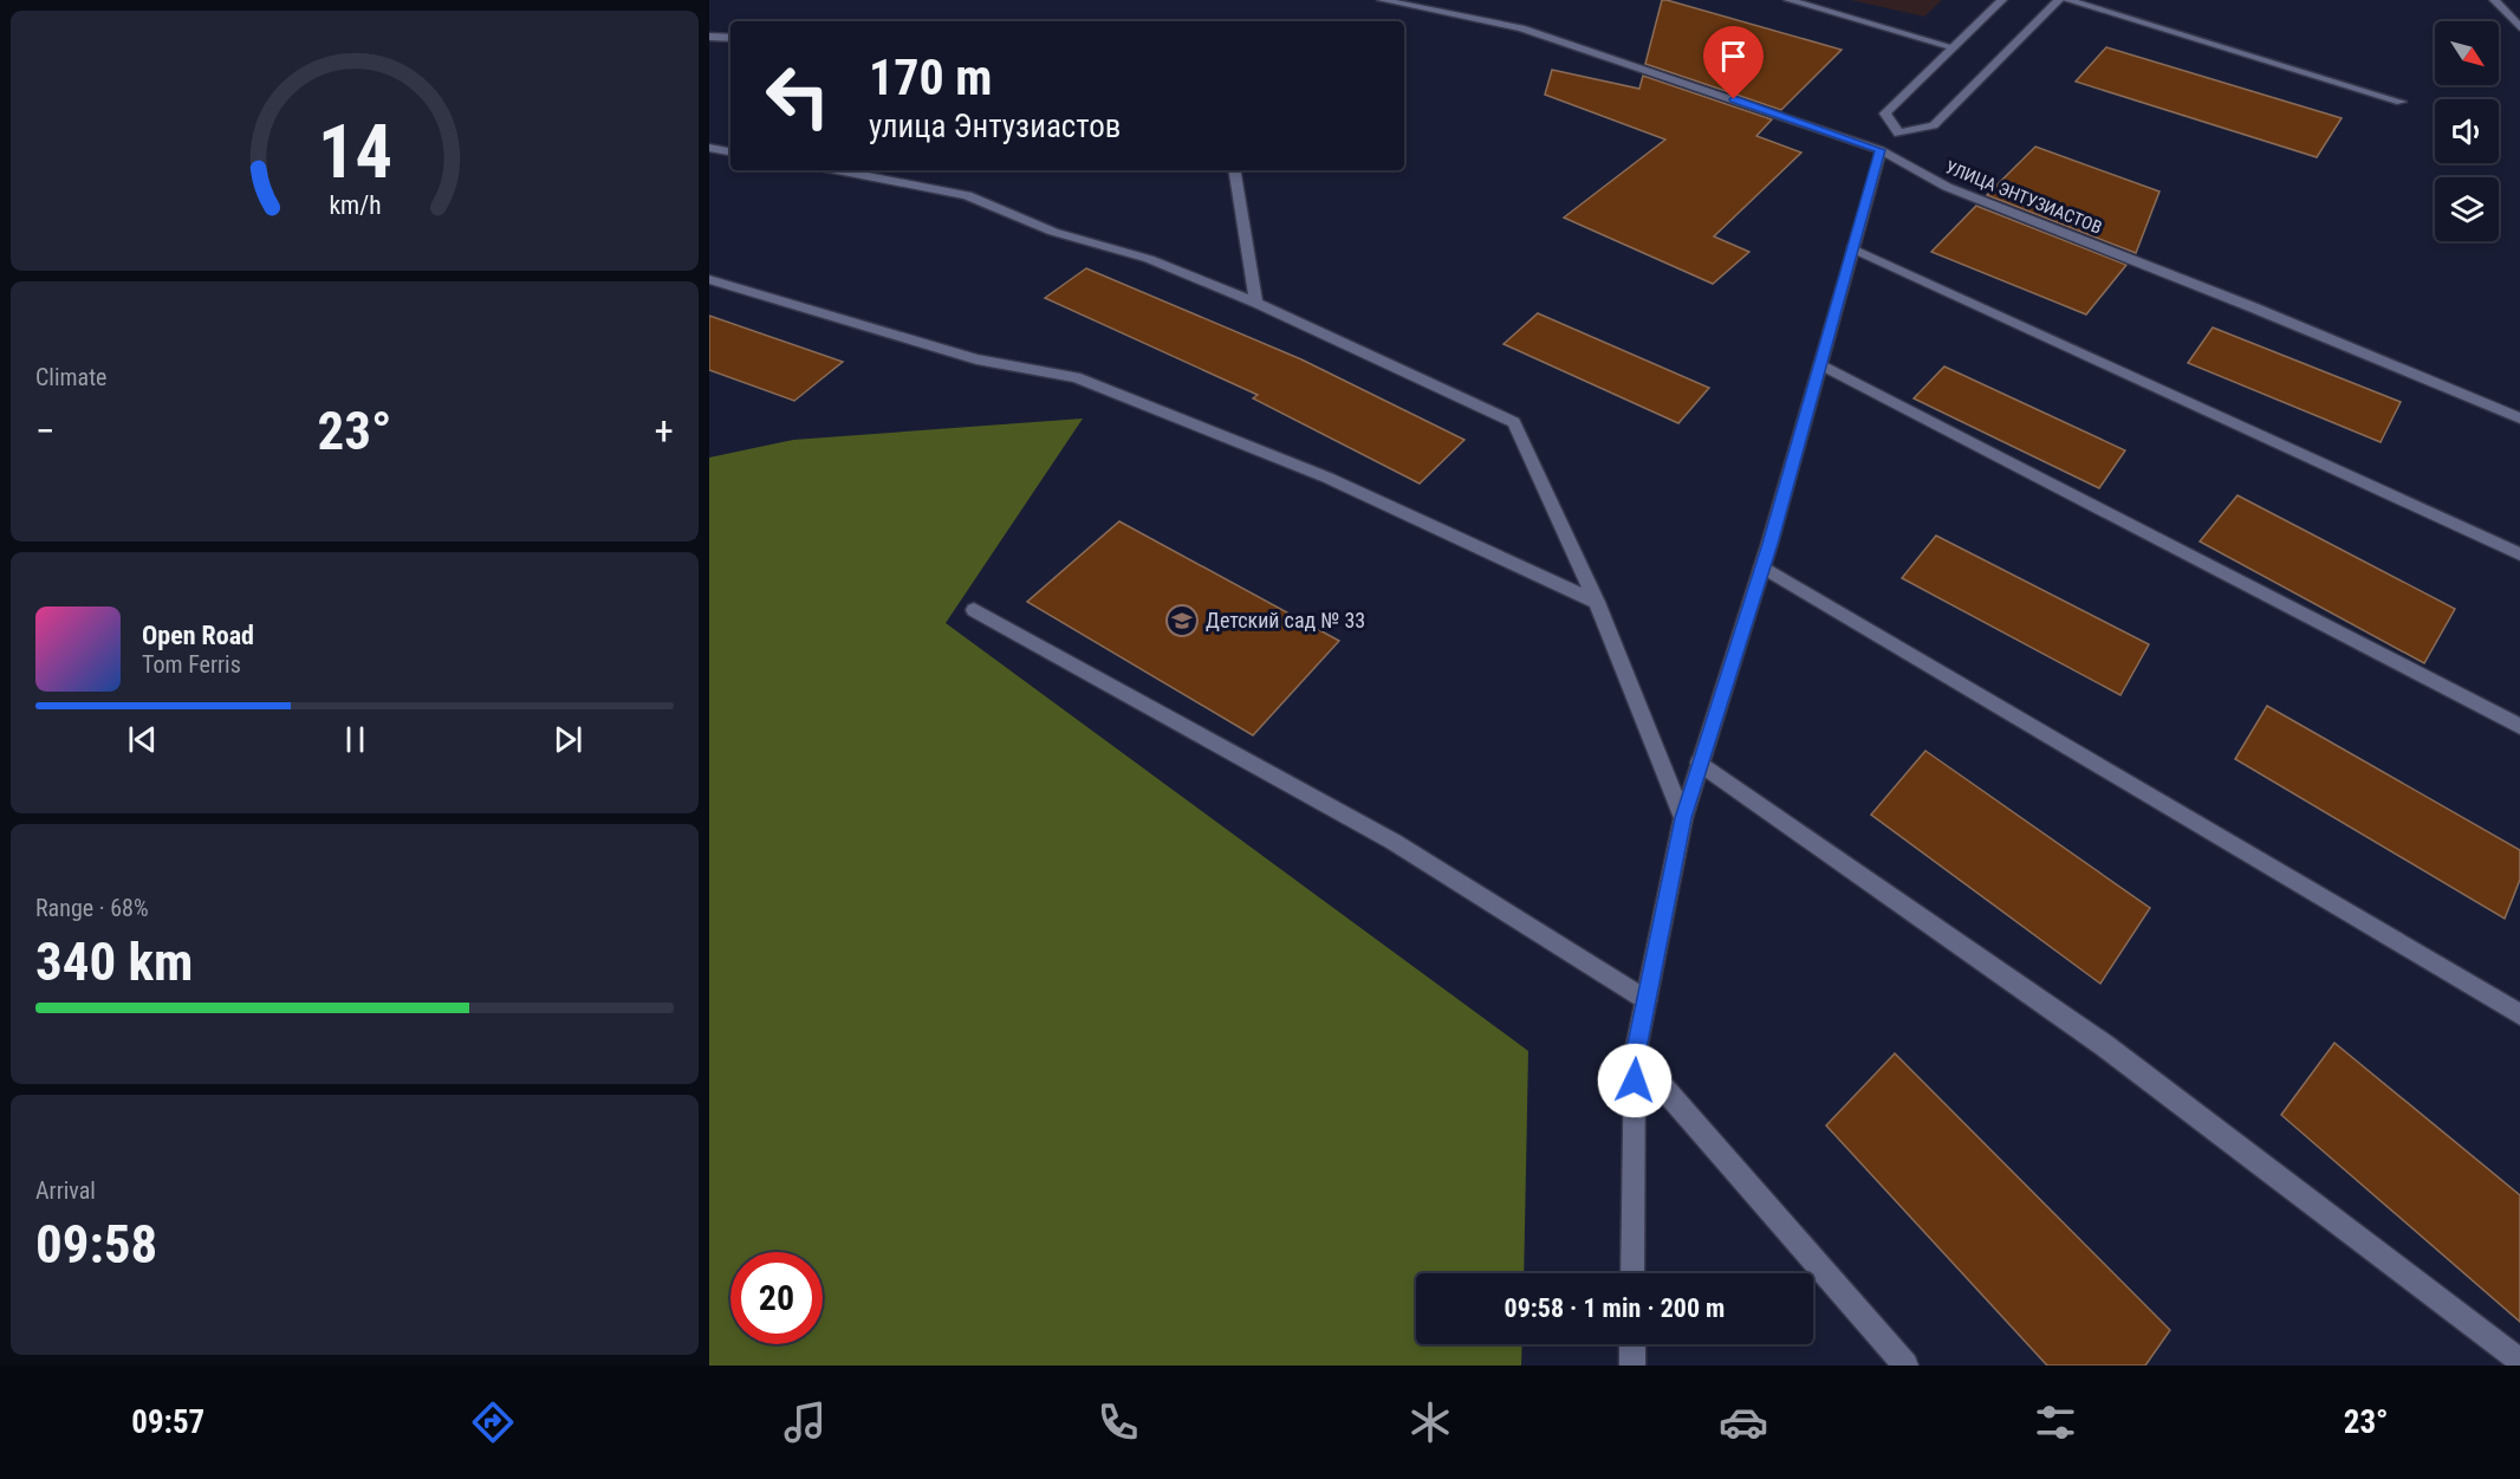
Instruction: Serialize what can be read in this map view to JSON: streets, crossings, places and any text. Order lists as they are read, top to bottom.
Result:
{
  "streets": {
    "street": ["УЛИЦА ЭНТУЗИАСТОВ"]
  },
  "places": {
    "school or university": ["Детский сад № 33"]
  },
  "north": "bottom right",
  "page": {
    "turn": ["170 m", "улица Энтузиастов"],
    "tile": [
      "Climate",
      ["Range · 68%", "340 km"],
      ["Arrival", "09:58"]
    ],
    "heat": ["−", "23°", "+"],
    "song": ["Open Road", "Tom Ferris"],
    "limit": "20",
    "trip": "09:58 · 1 min · 200 m",
    "tabs": ["09:57", "23°"],
    "gauge": ["14", "km/h"]
  }
}
